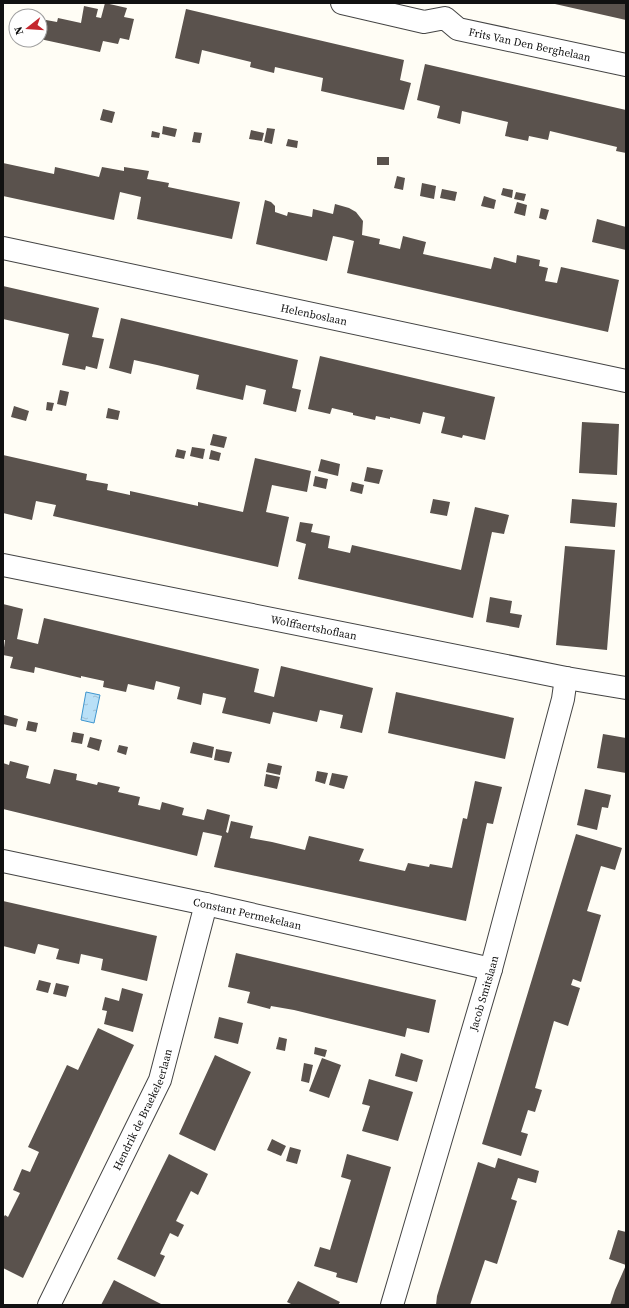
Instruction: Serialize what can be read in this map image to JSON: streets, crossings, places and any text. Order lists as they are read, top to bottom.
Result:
{
  "streets": {
    "street": [
      "Frits Van Den Berghelaan",
      "Helenboslaan",
      "Wolffaertshoflaan",
      "Constant Permekelaan",
      "Jacob Smitslaan",
      "Hendrik de Braekeleerlaan"
    ]
  },
  "crossings": [
    ["Wolffaertshoflaan", "Jacob Smitslaan"],
    ["Constant Permekelaan", "Jacob Smitslaan"],
    ["Constant Permekelaan", "Hendrik de Braekeleerlaan"]
  ],
  "north": "left"
}
